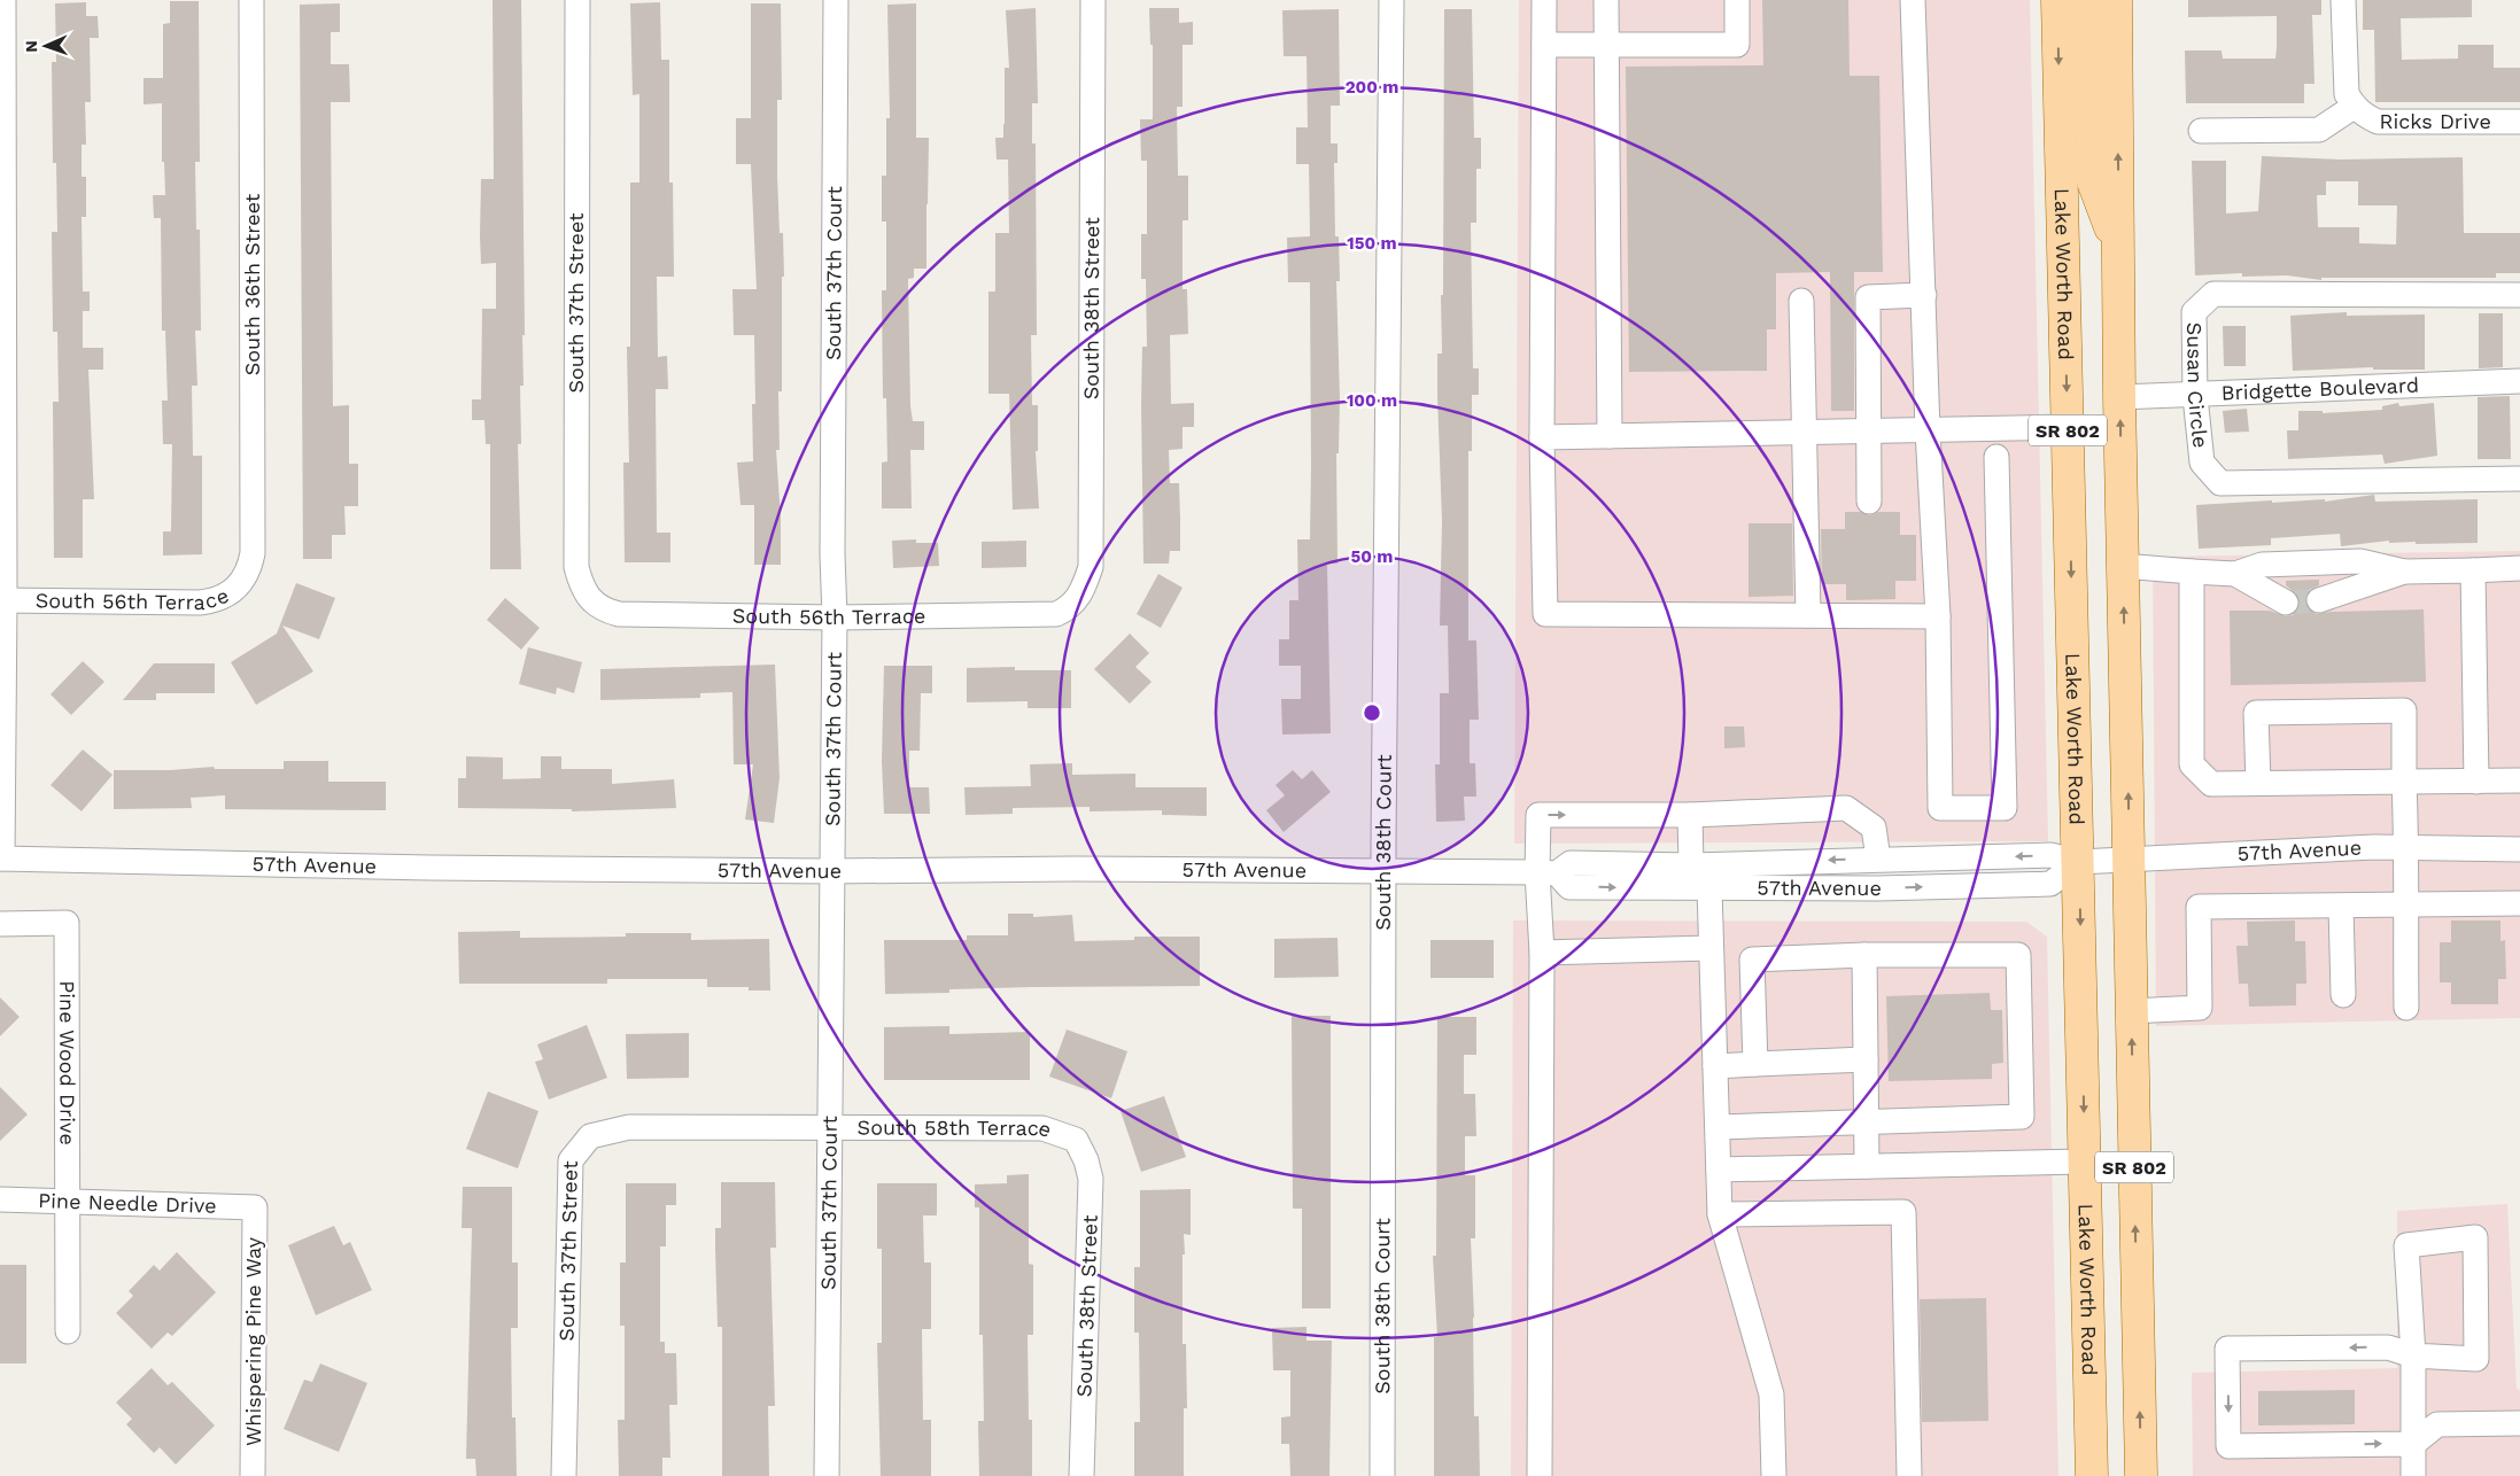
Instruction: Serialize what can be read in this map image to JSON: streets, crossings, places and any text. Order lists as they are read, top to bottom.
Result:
{
  "streets": {
    "main road": ["Lake Worth Road", "SR 802"],
    "street": [
      "Ricks Drive",
      "South 37th Court",
      "South 36th Street",
      "South 37th Street",
      "South 38th Street",
      "Susan Circle",
      "Bridgette Boulevard",
      "South 56th Terrace",
      "South 38th Court",
      "57th Avenue",
      "Pine Wood Drive",
      "South 58th Terrace",
      "Pine Needle Drive",
      "Whispering Pine Way"
    ]
  },
  "crossings": [
    ["South 37th Court", "South 37th Street"],
    ["South 37th Court", "South 56th Terrace"],
    ["South 37th Court", "57th Avenue"],
    ["South 37th Court", "South 58th Terrace"],
    ["Lake Worth Road", "57th Avenue"],
    ["South 36th Street", "South 56th Terrace"],
    ["South 37th Street", "South 56th Terrace"],
    ["South 37th Street", "South 58th Terrace"],
    ["South 38th Street", "South 56th Terrace"],
    ["South 38th Street", "South 58th Terrace"],
    ["Susan Circle", "Bridgette Boulevard"],
    ["Bridgette Boulevard", "SR 802"],
    ["SR 802", "57th Avenue"],
    ["South 38th Court", "57th Avenue"],
    ["Pine Wood Drive", "Pine Needle Drive"],
    ["Pine Needle Drive", "Whispering Pine Way"]
  ],
  "north": "left",
  "rings": [
    "200 m",
    "150 m",
    "100 m",
    "50 m"
  ]
}
